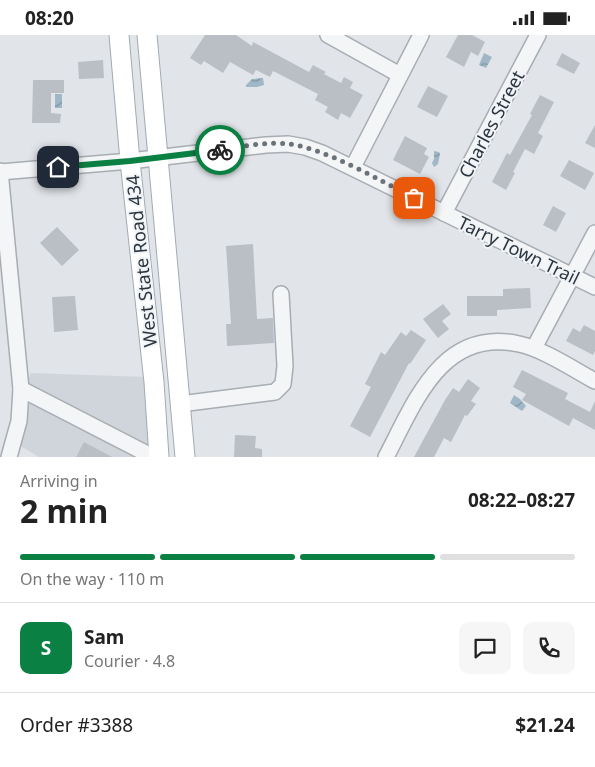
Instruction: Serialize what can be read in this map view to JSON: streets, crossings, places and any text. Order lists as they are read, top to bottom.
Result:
{
  "streets": {
    "main road": ["West State Road 434"],
    "street": ["Charles Street", "Tarry Town Trail"]
  },
  "crossings": [
    ["Charles Street", "Tarry Town Trail"],
    ["Tarry Town Trail", "West State Road 434"]
  ],
  "page": {
    "status": "08:20",
    "heading": ["2 min", "Arriving in", "08:22–08:27"],
    "panel": [
      "Sam",
      "Courier · 4.8",
      "Order #3388",
      "$21.24"
    ],
    "bar": "On the way · 110 m",
    "round": "S"
  }
}
